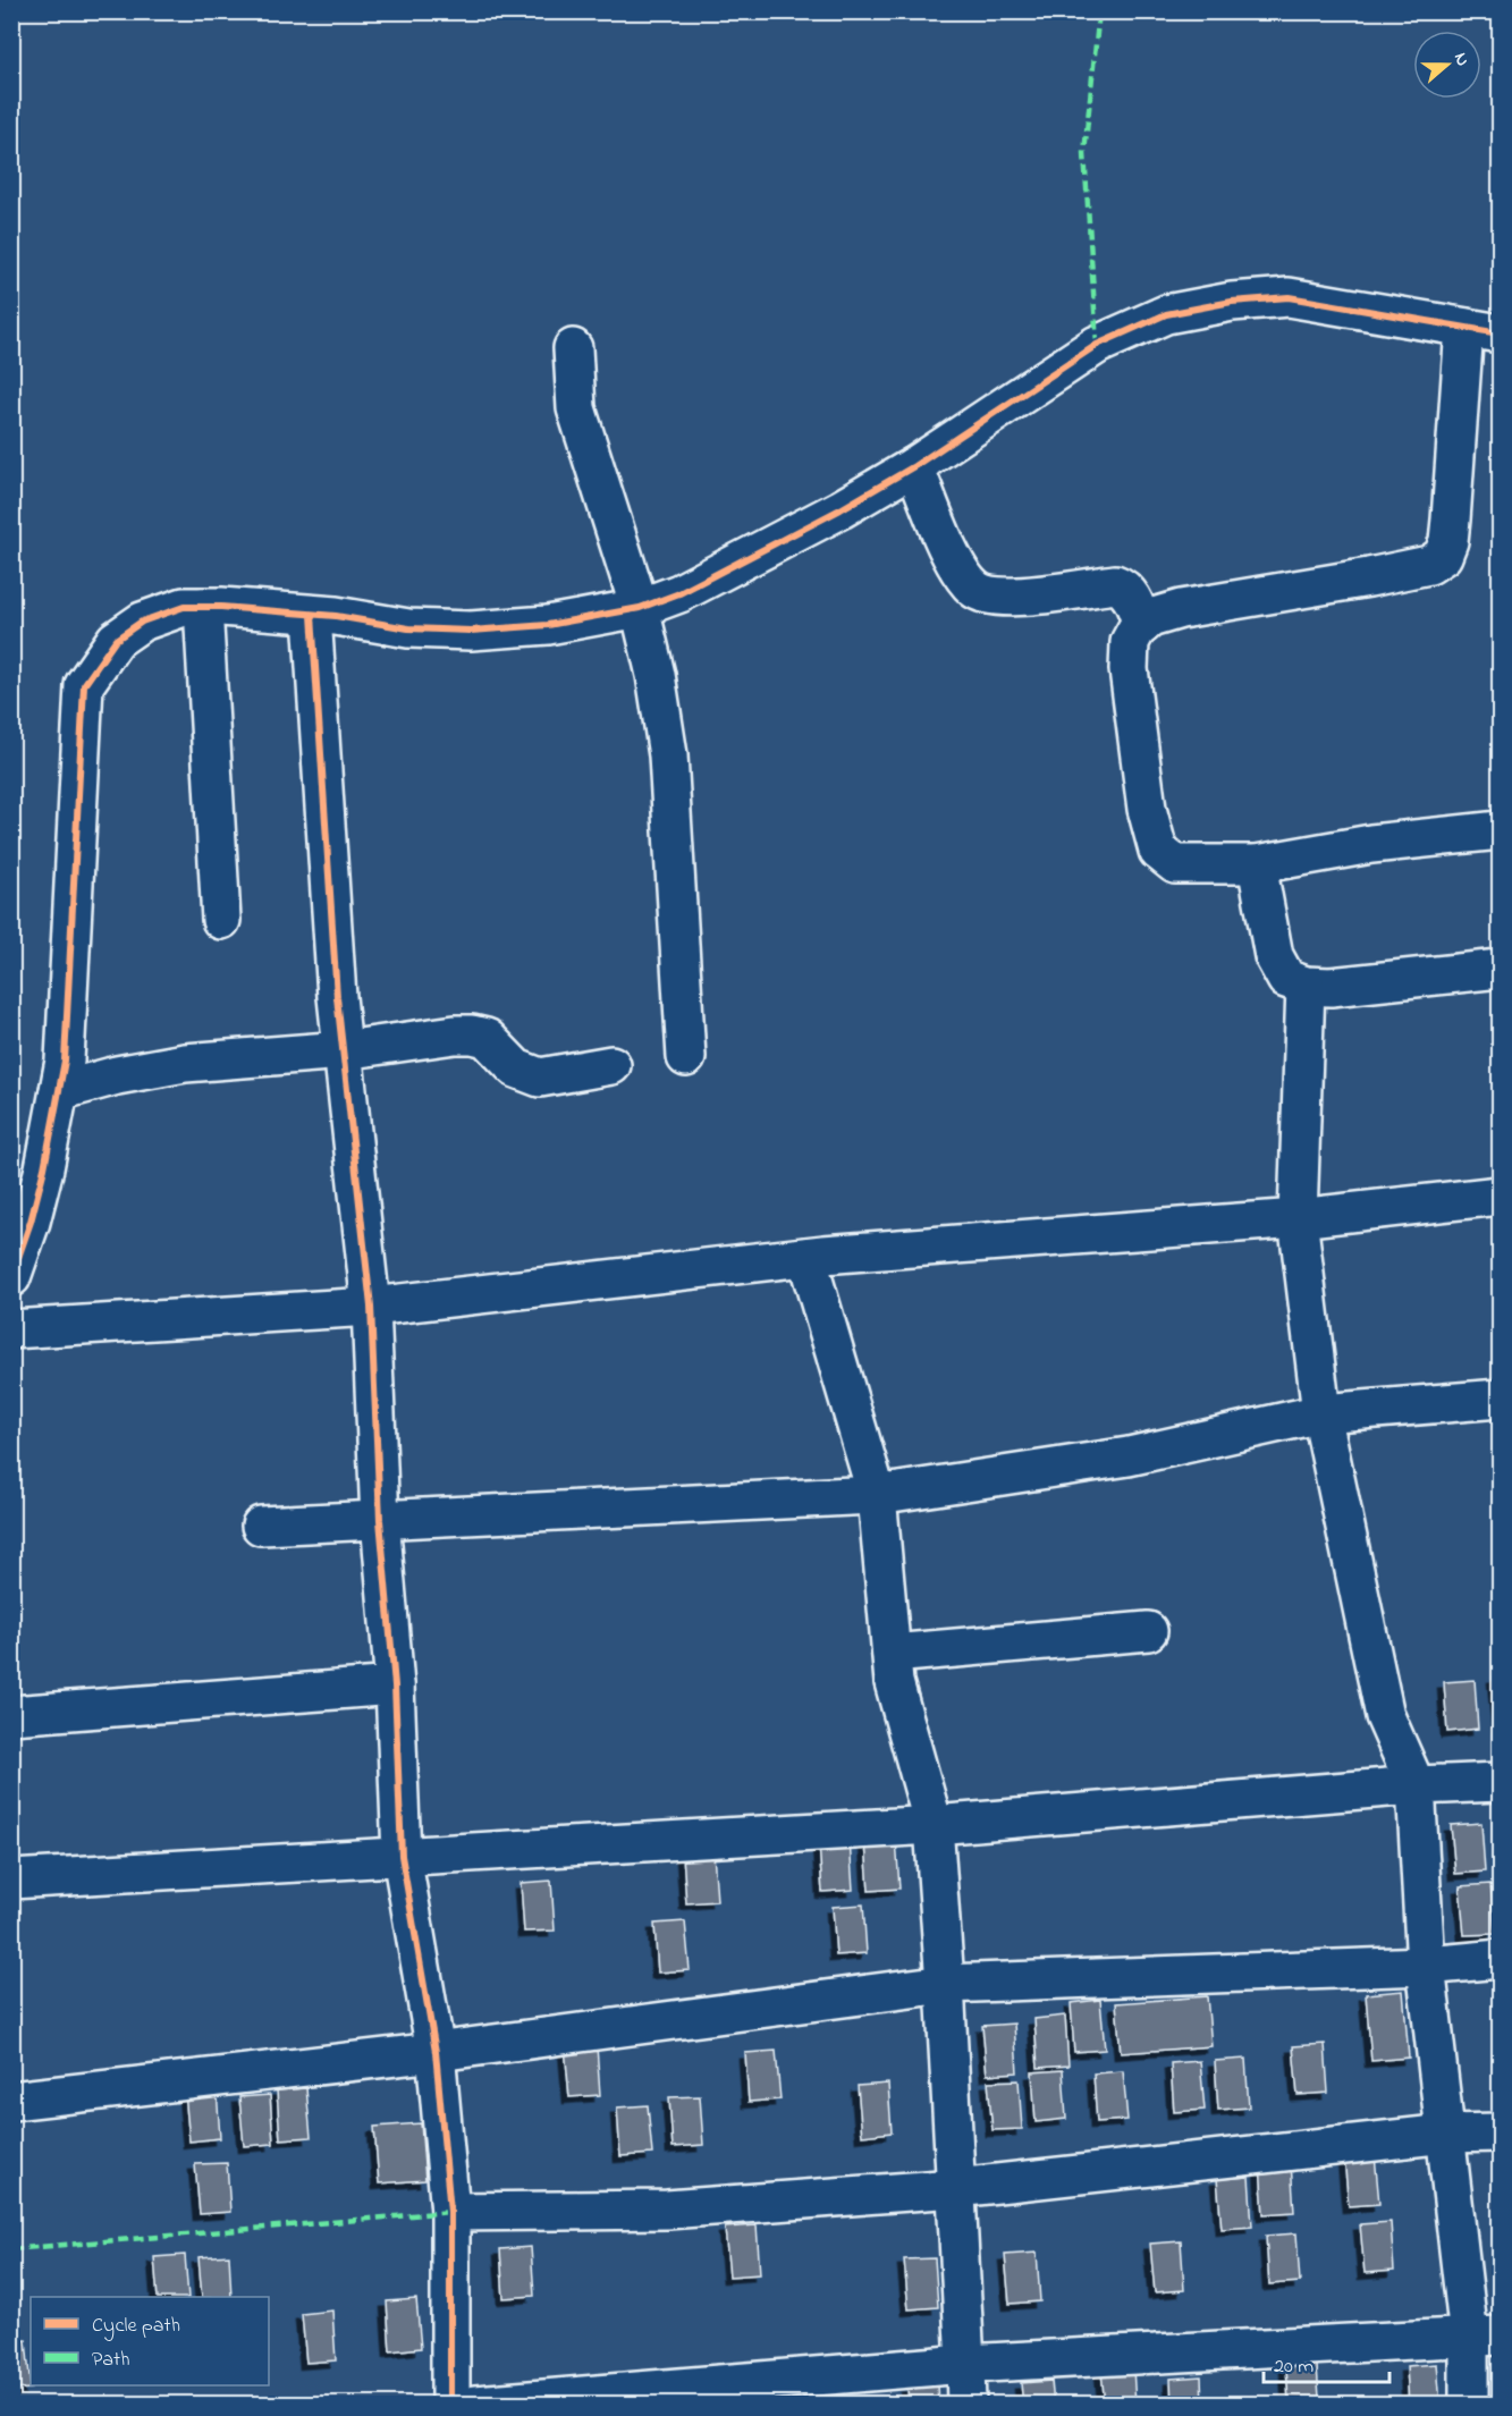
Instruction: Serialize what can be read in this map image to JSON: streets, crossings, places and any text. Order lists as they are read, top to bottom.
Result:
{
  "legend": ["Cycle path", "Path"],
  "scale_bar": "20 m",
  "north": "right"
}
